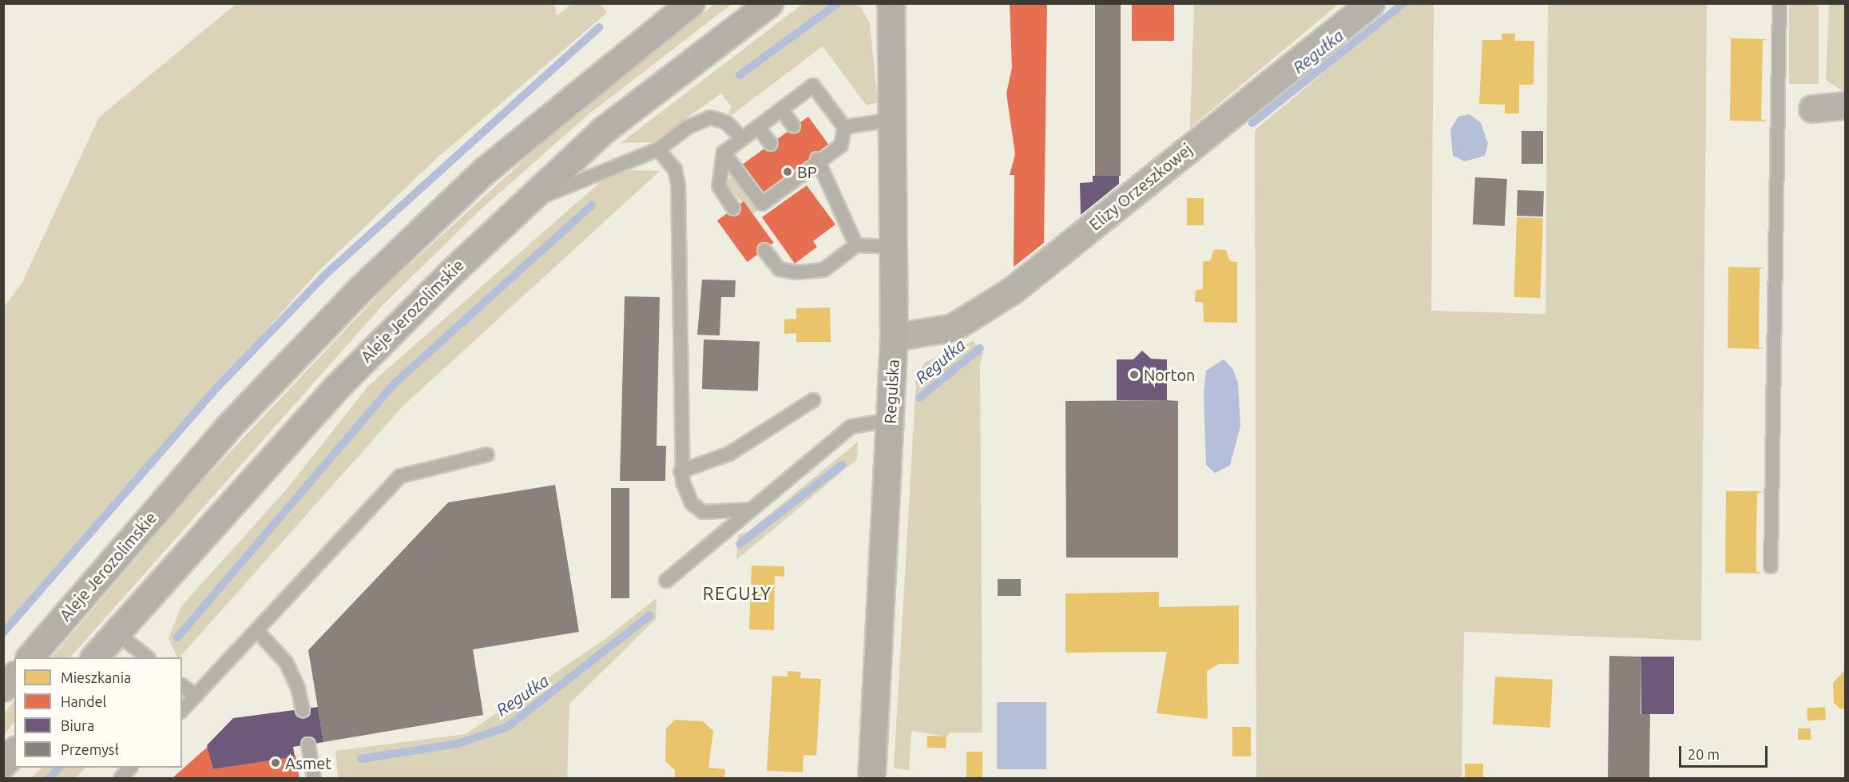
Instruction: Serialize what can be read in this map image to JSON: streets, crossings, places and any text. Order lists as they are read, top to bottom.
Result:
{
  "streets": {
    "main road": ["Aleje Jerozolimskie", "Regulska"],
    "street": ["Elizy Orzeszkowej"]
  },
  "crossings": [
    ["Elizy Orzeszkowej", "Regulska"]
  ],
  "districts": ["REGUŁY"],
  "water": ["Regułka"],
  "places": ["BP", "Norton", "Asmet"],
  "legend": [
    "Mieszkania",
    "Handel",
    "Biura",
    "Przemysł"
  ],
  "scale_bar": "20 m"
}
